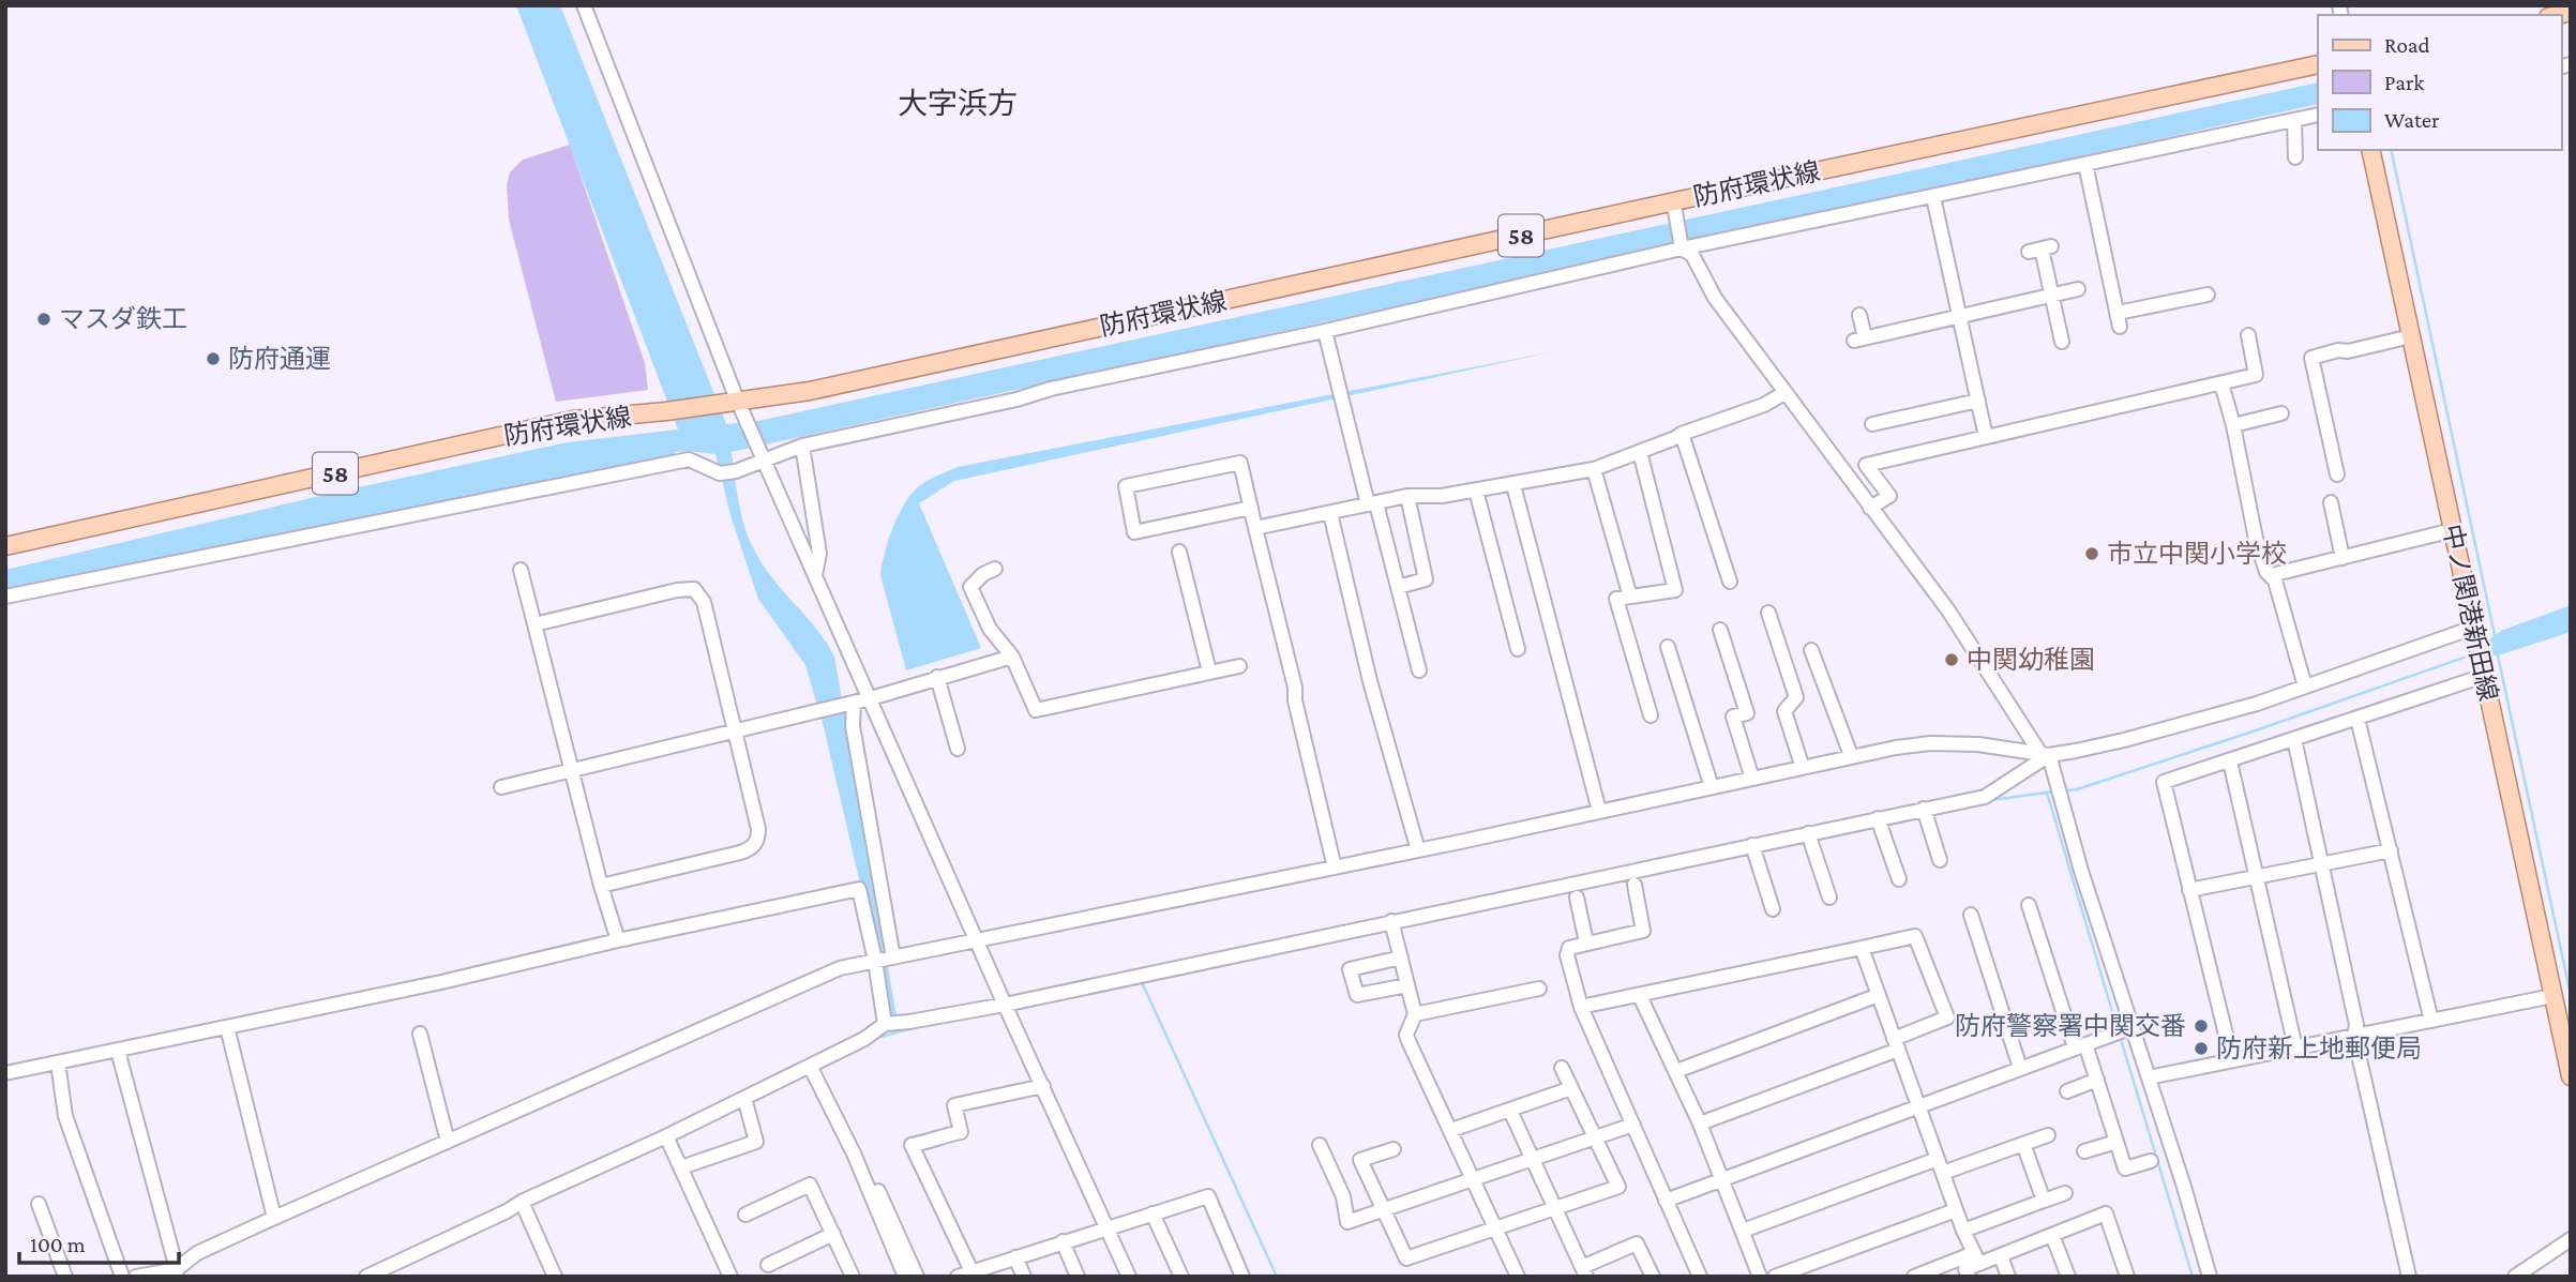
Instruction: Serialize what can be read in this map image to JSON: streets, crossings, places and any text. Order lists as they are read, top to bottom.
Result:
{
  "streets": {
    "main road": ["防府環状線", "58", "中ノ関港新田線"]
  },
  "districts": ["大字浜方"],
  "places": [
    "マスダ鉄工",
    "防府通運",
    "市立中関小学校",
    "中関幼稚園",
    "防府警察署中関交番",
    "防府新上地郵便局"
  ],
  "legend": ["Road", "Park", "Water"],
  "scale_bar": "100 m"
}
